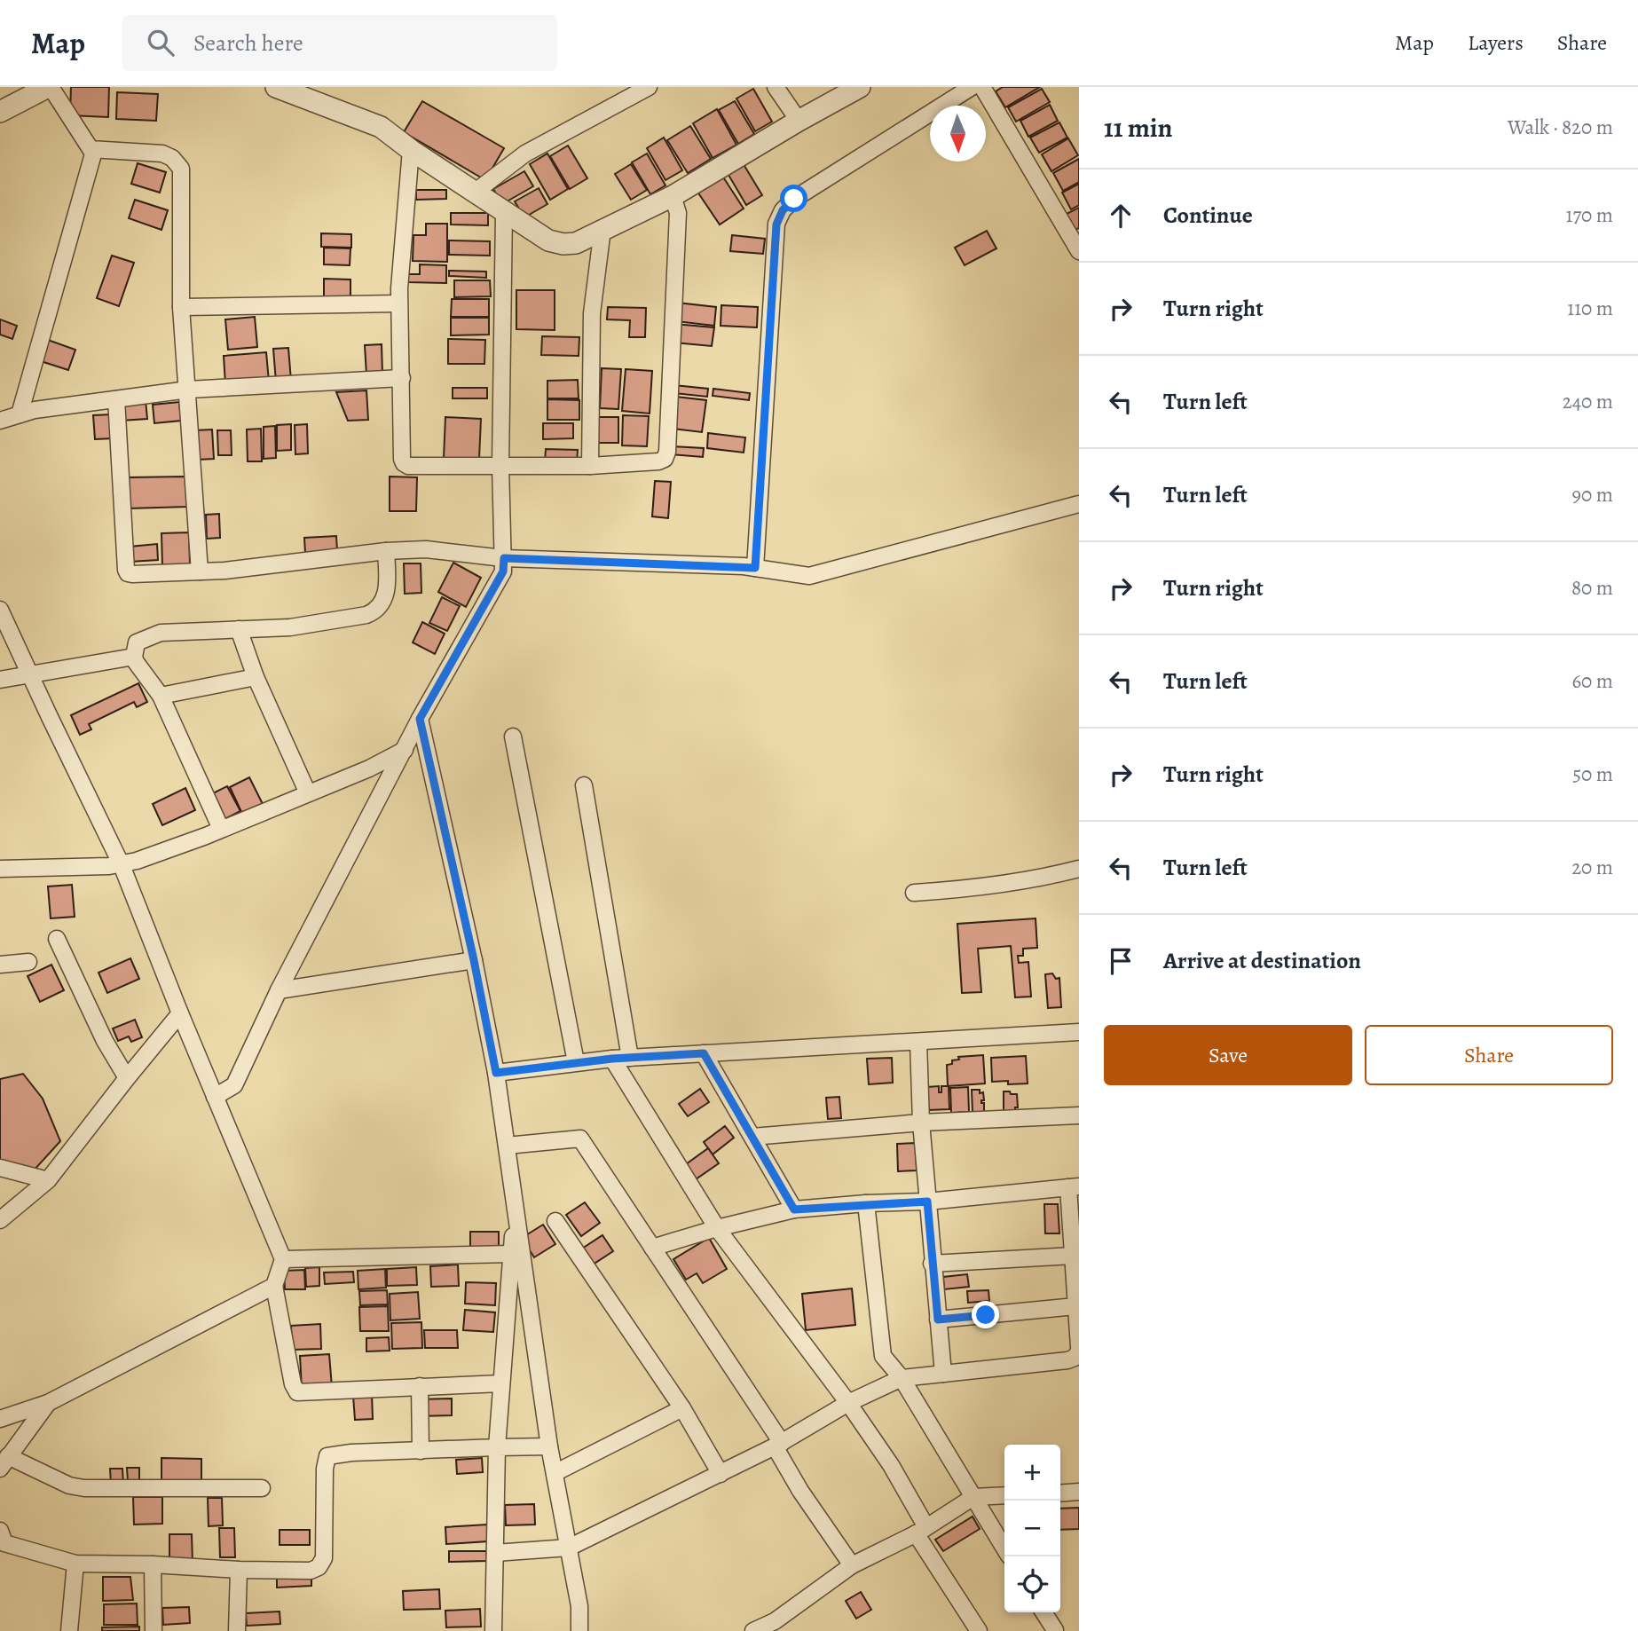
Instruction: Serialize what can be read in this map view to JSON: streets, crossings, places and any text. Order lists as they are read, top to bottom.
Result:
{
  "north": "bottom",
  "page": {
    "header": "Map",
    "search": "Search here",
    "nav": ["Map", "Layers", "Share"],
    "heading": ["11 min", "Walk · 820 m"],
    "list": [
      ["Continue", "170 m"],
      ["Turn right", "110 m"],
      ["Turn left", "240 m"],
      ["Turn left", "90 m"],
      ["Turn right", "80 m"],
      ["Turn left", "60 m"],
      ["Turn right", "50 m"],
      ["Turn left", "20 m"],
      "Arrive at destination"
    ],
    "buttons": ["Save", "Share"],
    "map_buttons": ["+", "−"]
  }
}
